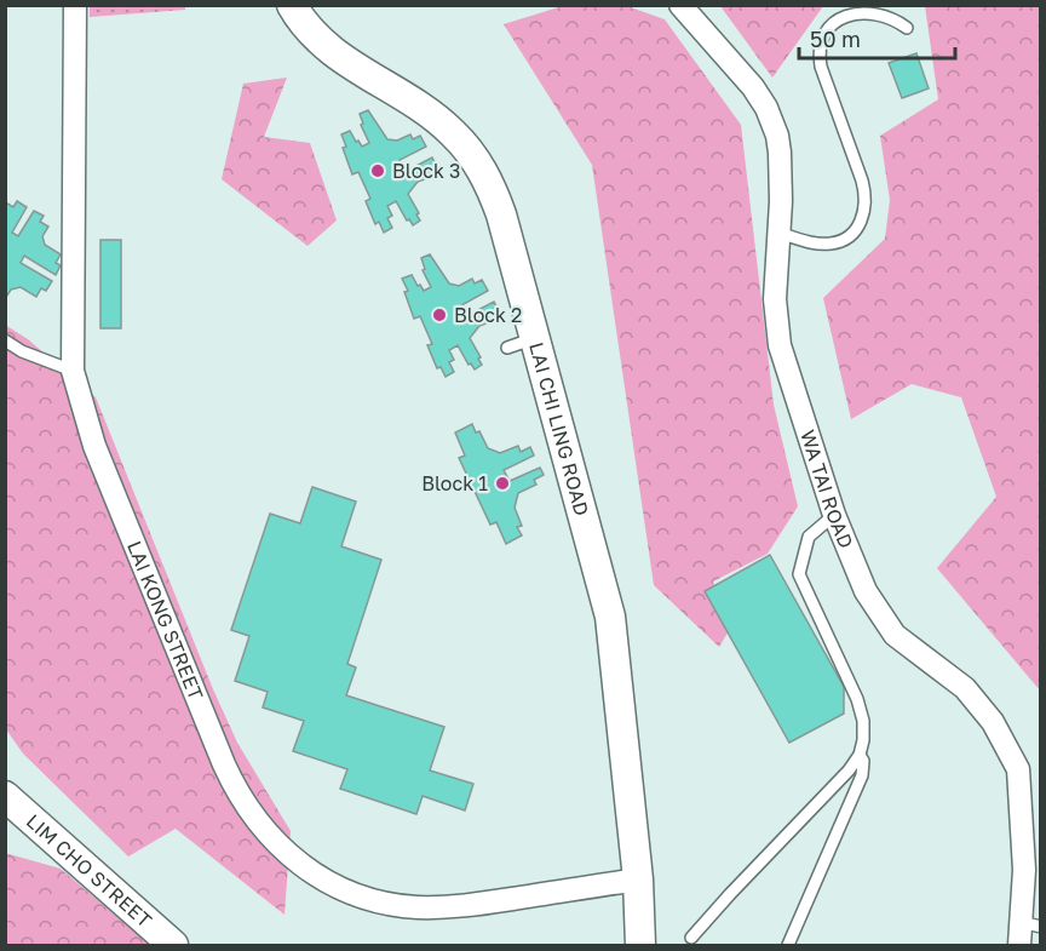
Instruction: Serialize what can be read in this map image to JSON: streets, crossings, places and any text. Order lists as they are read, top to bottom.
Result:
{
  "streets": {
    "street": [
      "LAI CHI LING ROAD",
      "WA TAI ROAD",
      "LAI KONG STREET",
      "LIM CHO STREET"
    ]
  },
  "crossings": [
    ["LAI CHI LING ROAD", "LAI KONG STREET"]
  ],
  "places": ["Block 3", "Block 2", "Block 1"],
  "scale_bar": "50 m"
}
